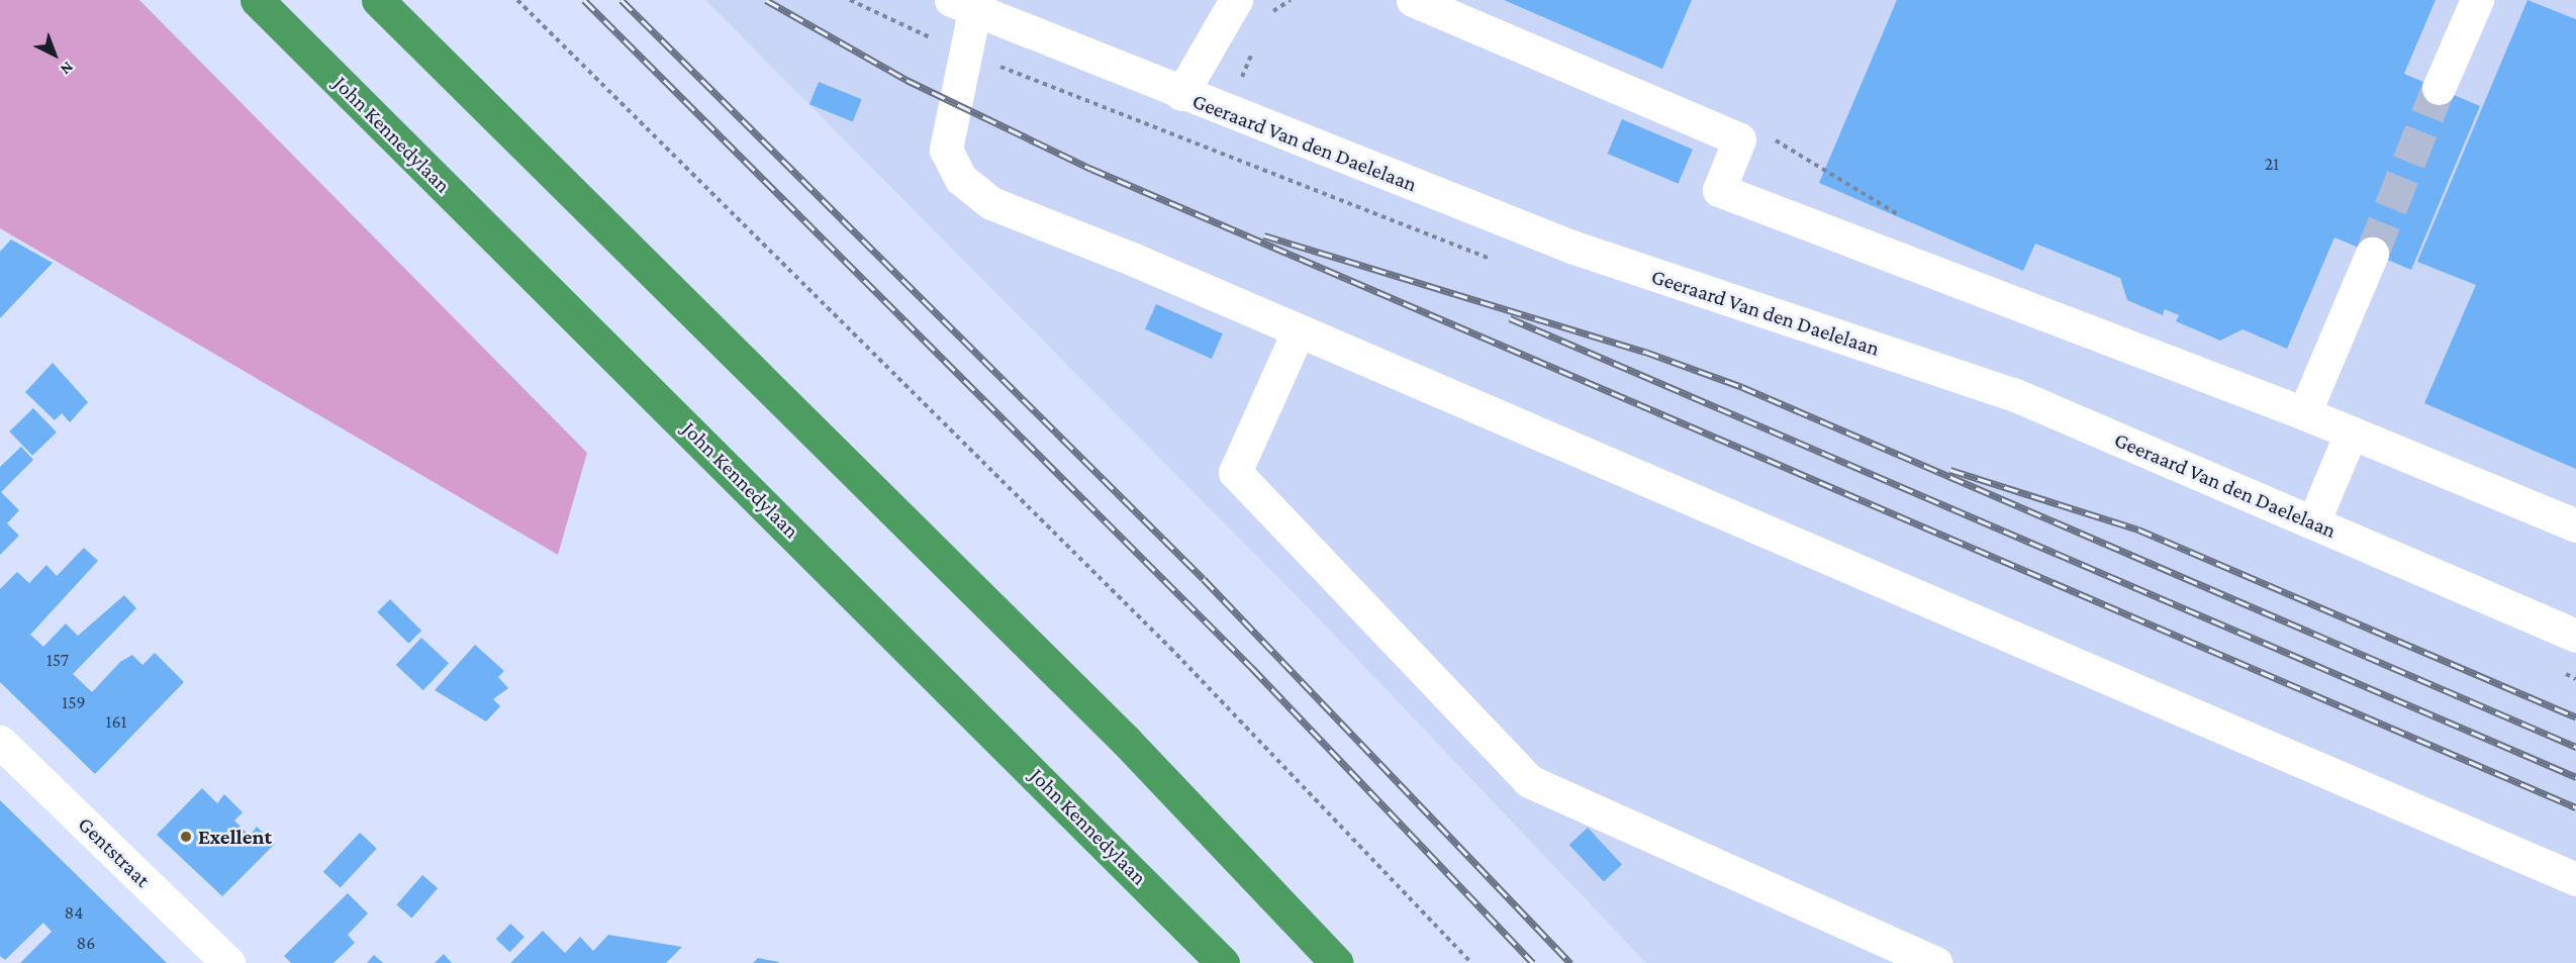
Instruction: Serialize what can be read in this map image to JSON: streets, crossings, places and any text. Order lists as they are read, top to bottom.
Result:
{
  "streets": {
    "highway": ["John Kennedylaan"],
    "street": ["Geeraard Van den Daelelaan", "Gentstraat"]
  },
  "places": ["Exellent"],
  "house_numbers": [
    "21",
    "157",
    "159",
    "161",
    "84",
    "86"
  ],
  "north": "bottom right"
}
